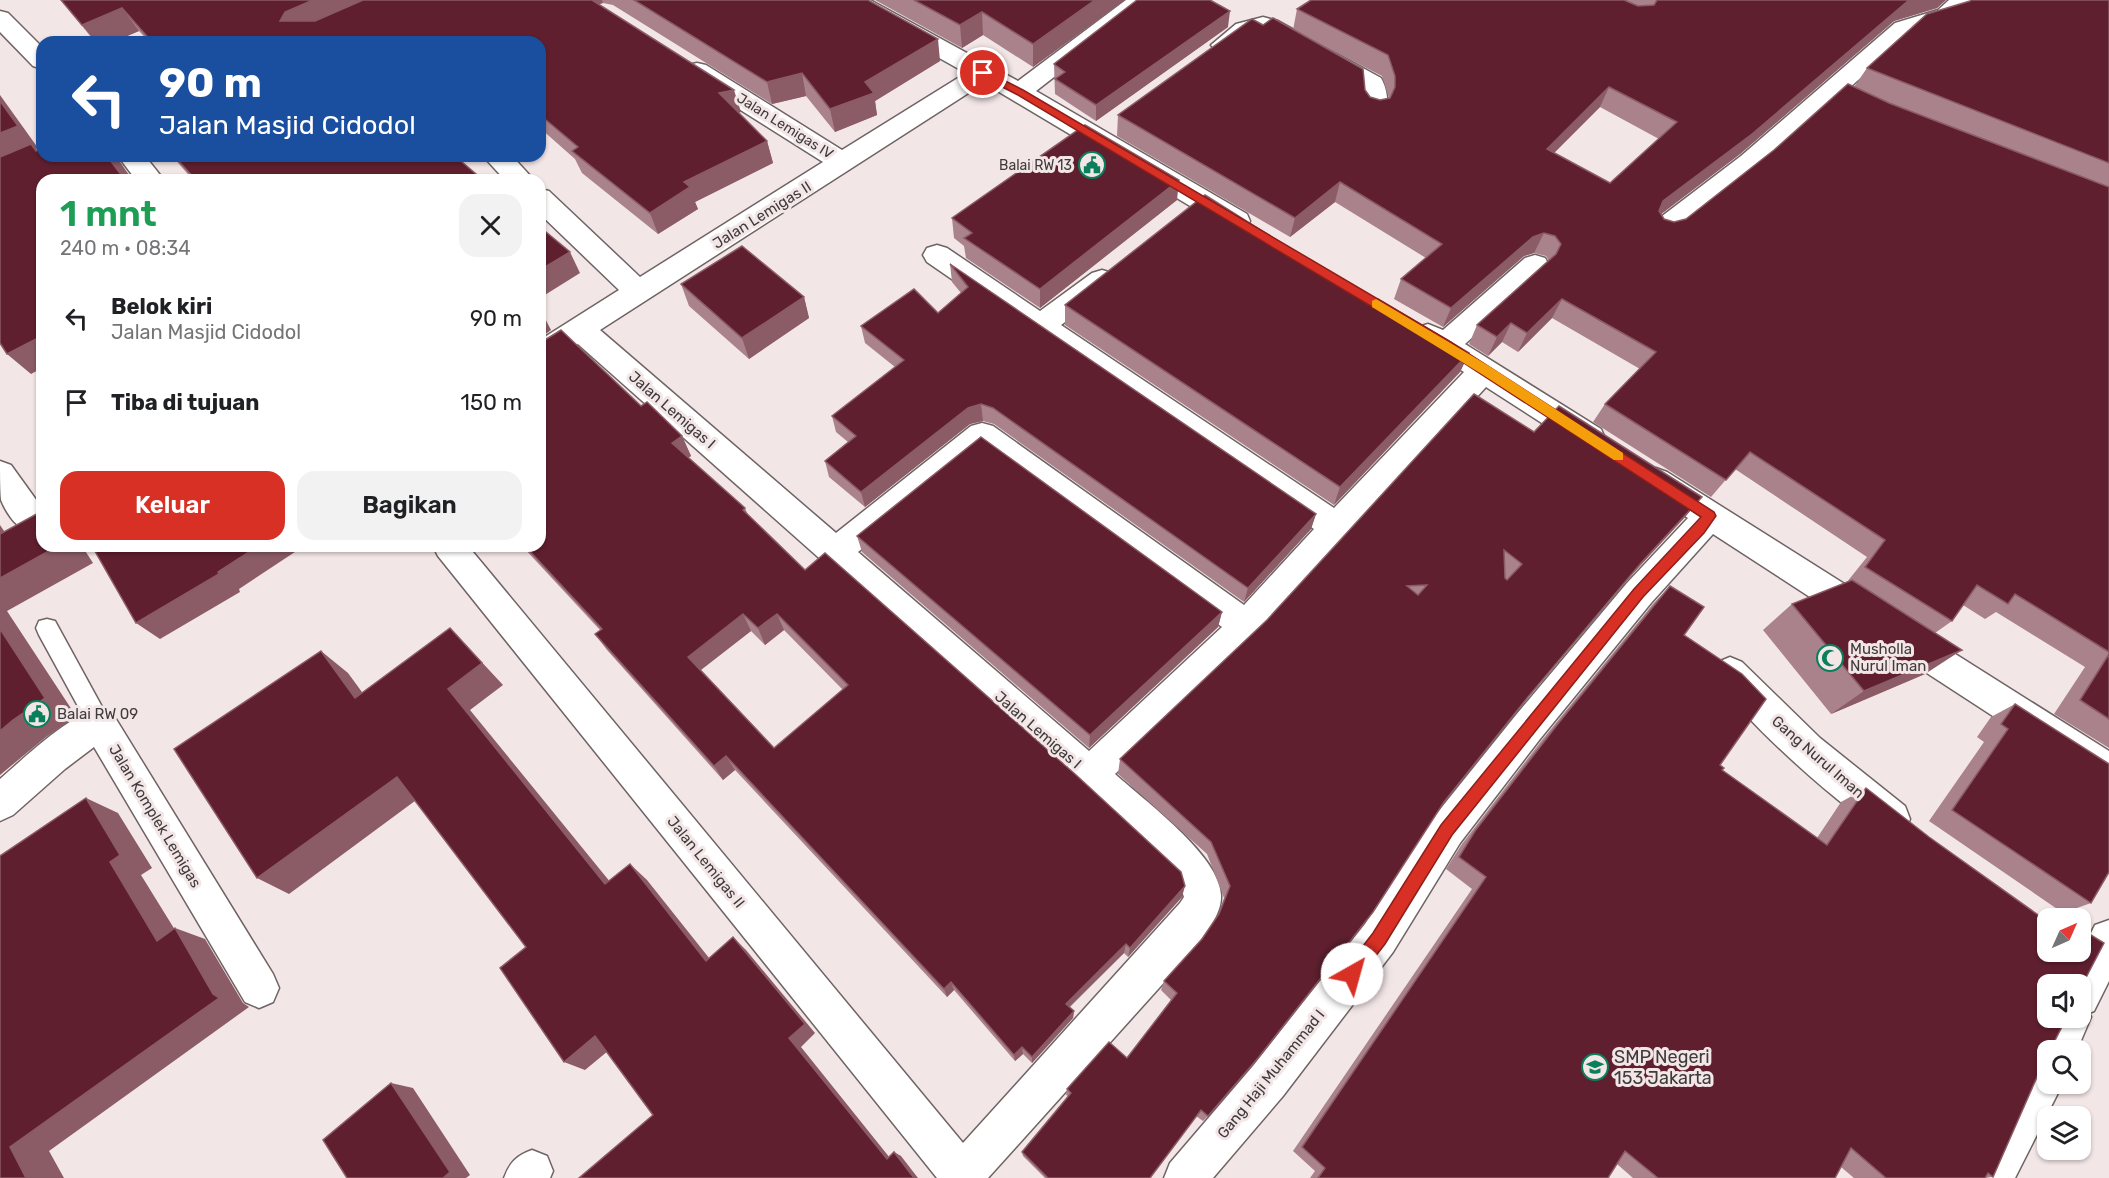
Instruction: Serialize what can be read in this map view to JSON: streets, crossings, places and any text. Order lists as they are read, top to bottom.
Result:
{
  "streets": {
    "street": [
      "Jalan Lemigas IV",
      "Jalan Lemigas II",
      "Jalan Lemigas I",
      "Gang Nurul Iman",
      "Jalan Komplek Lemigas",
      "Gang Haji Muhammad I"
    ]
  },
  "crossings": [
    ["Jalan Lemigas IV", "Jalan Lemigas II"],
    ["Jalan Lemigas II", "Jalan Lemigas I"]
  ],
  "places": {
    "public building": ["Balai RW 13", "Balai RW 09"],
    "mosque": ["Musholla Nurul Iman"],
    "school or university": ["SMP Negeri 153 Jakarta"]
  },
  "north": "top right",
  "page": {
    "turn": ["90 m", "Jalan Masjid Cidodol"],
    "heading": ["1 mnt", "240 m · 08:34"],
    "list": [
      {
        "name": "Belok kiri",
        "note": "Jalan Masjid Cidodol",
        "value": "90 m"
      },
      {
        "name": "Tiba di tujuan",
        "value": "150 m"
      }
    ],
    "buttons": ["Keluar", "Bagikan"]
  }
}
